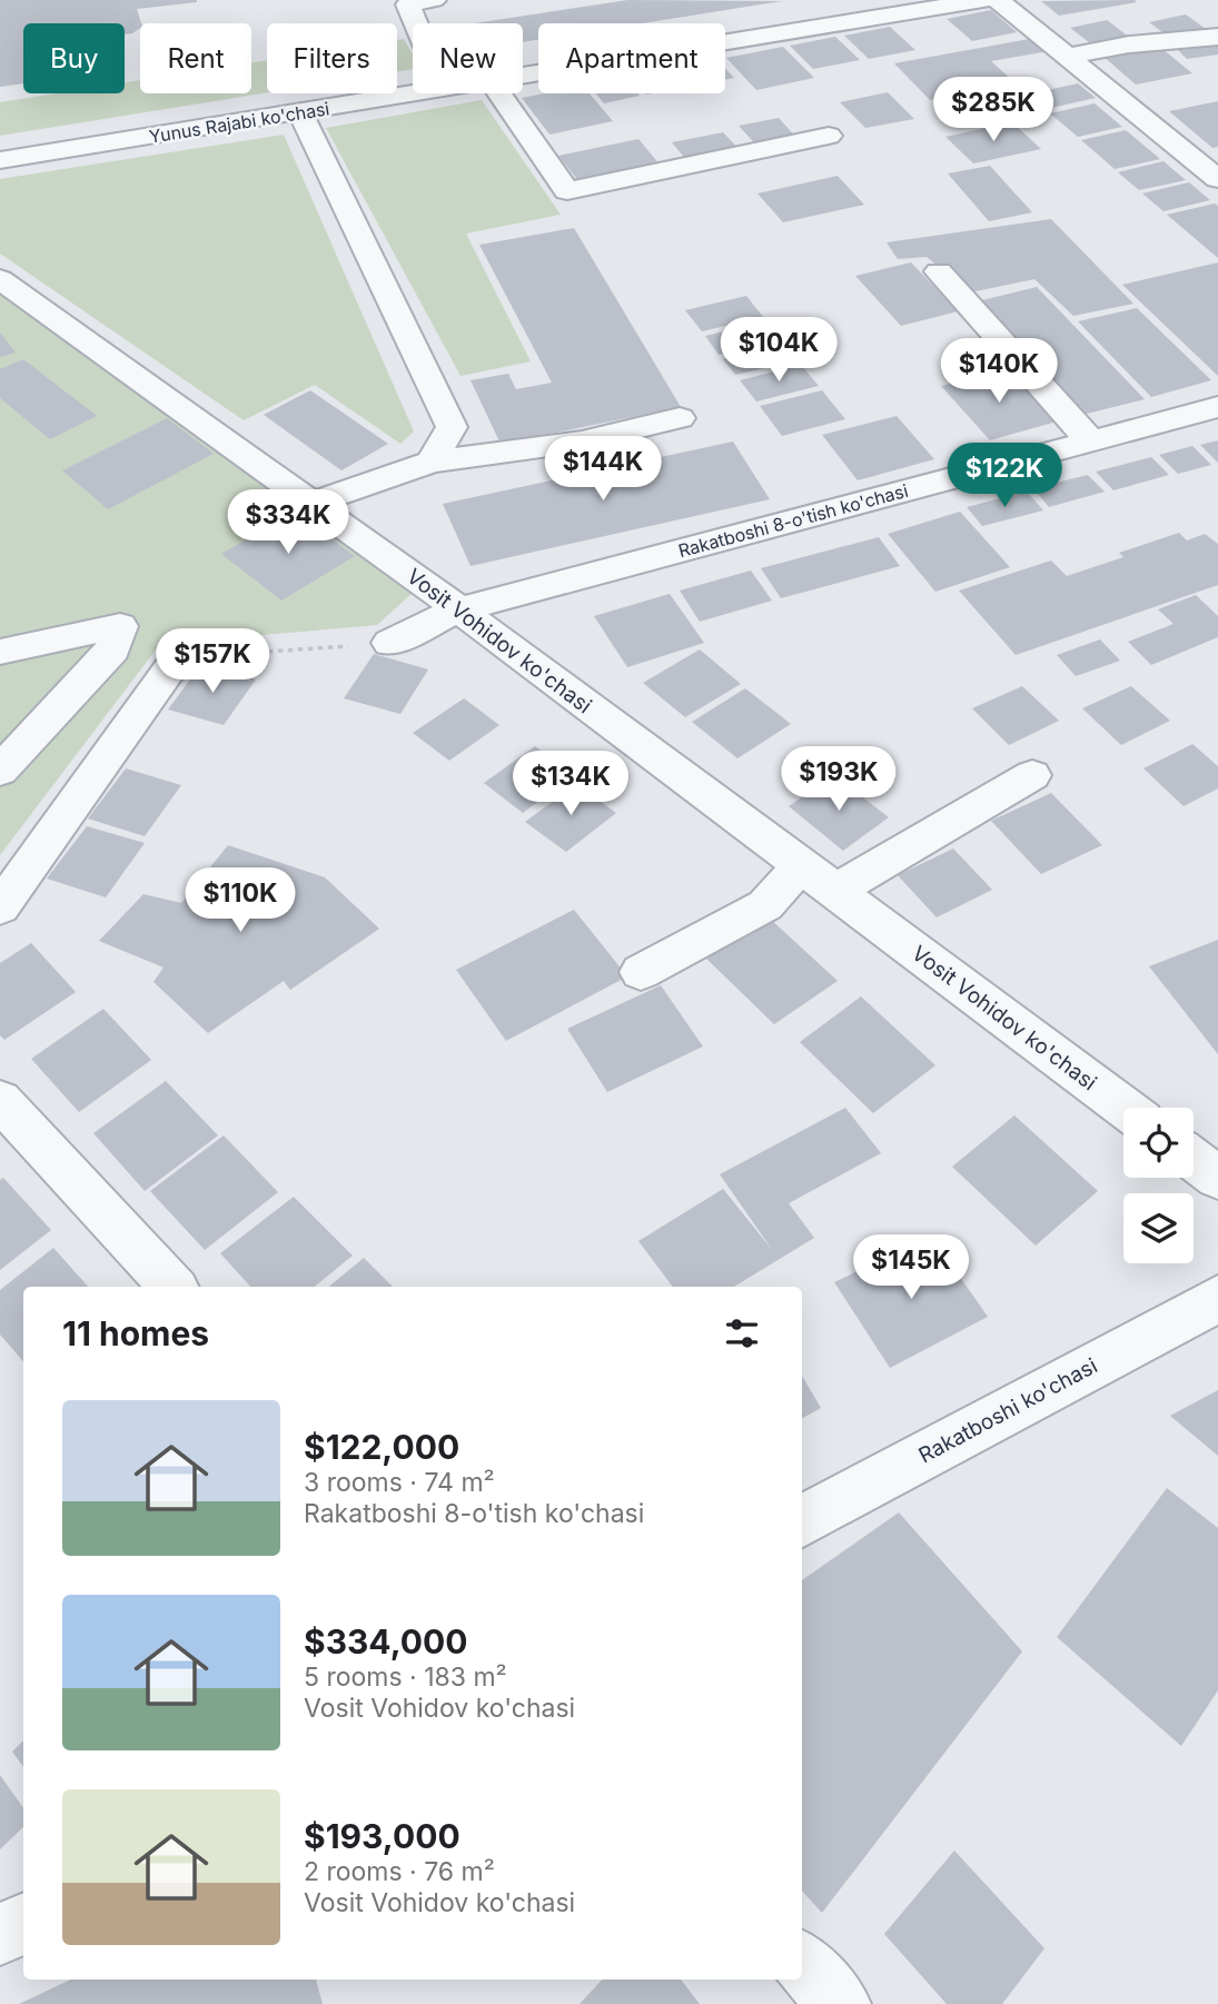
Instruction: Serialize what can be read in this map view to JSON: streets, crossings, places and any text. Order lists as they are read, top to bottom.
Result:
{
  "streets": {
    "street": [
      "Yunus Rajabi ko'chasi",
      "Rakatboshi 8-o'tish ko'chasi",
      "Vosit Vohidov ko'chasi",
      "Rakatboshi ko'chasi"
    ]
  },
  "crossings": [
    ["Rakatboshi 8-o'tish ko'chasi", "Vosit Vohidov ko'chasi"]
  ],
  "page": {
    "chip": [
      "Buy",
      "Rent",
      "Filters",
      "New",
      "Apartment"
    ],
    "price": [
      "$285K",
      "$104K",
      "$140K",
      "$144K",
      "$122K",
      "$334K",
      "$157K",
      "$193K",
      "$134K",
      "$110K",
      "$145K"
    ],
    "heading": "11 homes",
    "list": [
      {
        "name": "$122,000",
        "note": "3 rooms · 74 m² · Rakatboshi 8-o'tish ko'chasi"
      },
      {
        "name": "$334,000",
        "note": "5 rooms · 183 m² · Vosit Vohidov ko'chasi"
      },
      {
        "name": "$193,000",
        "note": "2 rooms · 76 m² · Vosit Vohidov ko'chasi"
      }
    ]
  }
}
